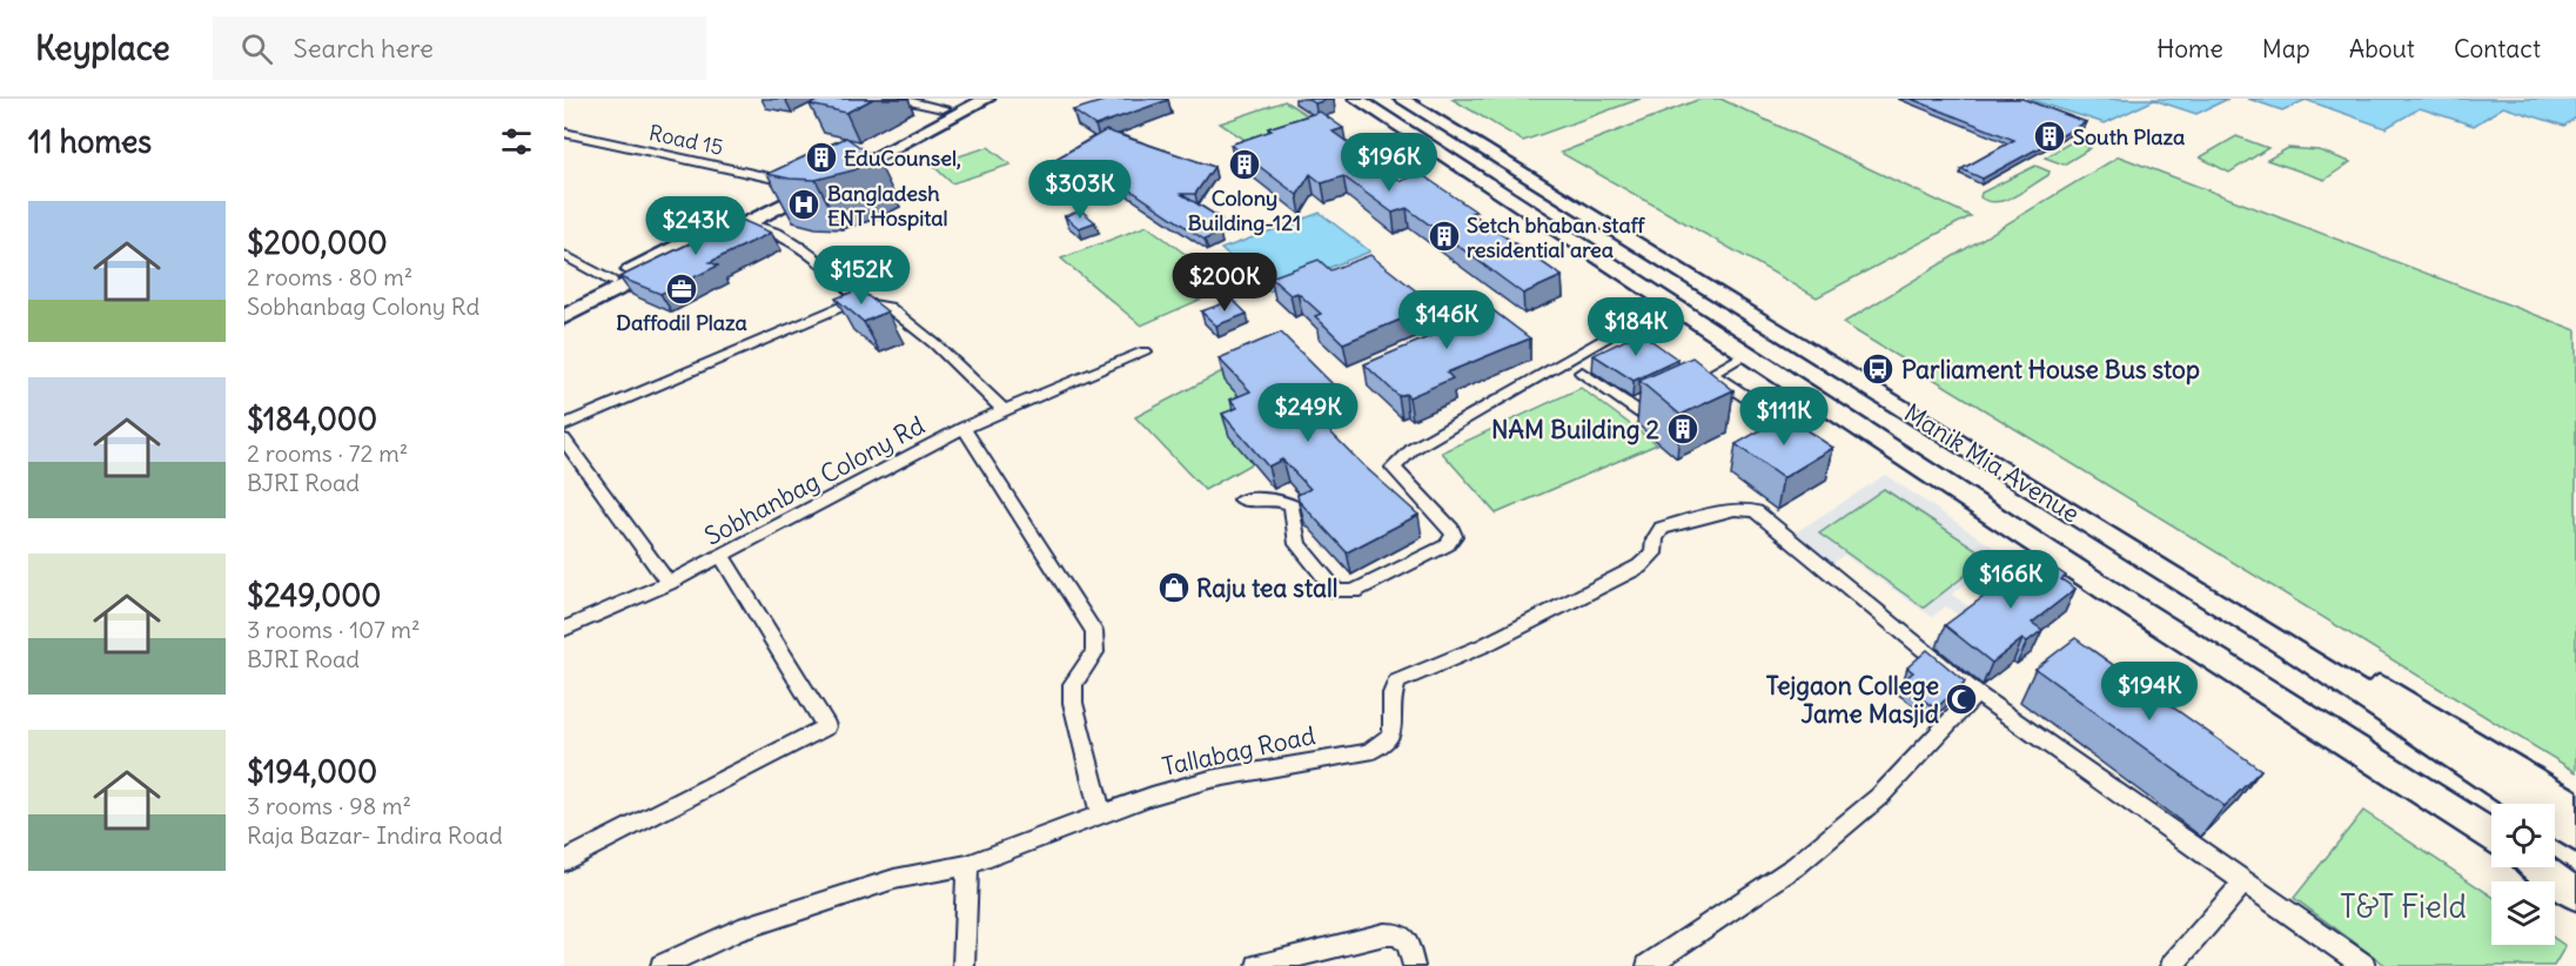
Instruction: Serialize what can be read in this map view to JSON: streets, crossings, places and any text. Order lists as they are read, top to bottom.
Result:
{
  "streets": {
    "highway": ["Manik Mia Avenue"],
    "street": ["Road 15", "Sobhanbag Colony Rd", "Tallabag Road"]
  },
  "parks": ["T&T Field"],
  "places": {
    "building": [
      "South Plaza",
      "EduCounsel,",
      "Colony Building-121",
      "Setch bhaban staff residential area",
      "NAM Building 2"
    ],
    "hospital": ["Bangladesh ENT Hospital"],
    "office": ["Daffodil Plaza"],
    "bus stop": ["Parliament House Bus stop"],
    "shop": ["Raju tea stall"],
    "mosque": ["Tejgaon College Jame Masjid"]
  },
  "page": {
    "header": "Keyplace",
    "search": "Search here",
    "nav": [
      "Home",
      "Map",
      "About",
      "Contact"
    ],
    "heading": "11 homes",
    "price": [
      "$196K",
      "$303K",
      "$243K",
      "$152K",
      "$200K",
      "$146K",
      "$184K",
      "$249K",
      "$111K",
      "$166K",
      "$194K"
    ],
    "list": [
      {
        "name": "$200,000",
        "note": "2 rooms · 80 m² · Sobhanbag Colony Rd"
      },
      {
        "name": "$184,000",
        "note": "2 rooms · 72 m² · BJRI Road"
      },
      {
        "name": "$249,000",
        "note": "3 rooms · 107 m² · BJRI Road"
      },
      {
        "name": "$194,000",
        "note": "3 rooms · 98 m² · Raja Bazar- Indira Road"
      }
    ]
  }
}
